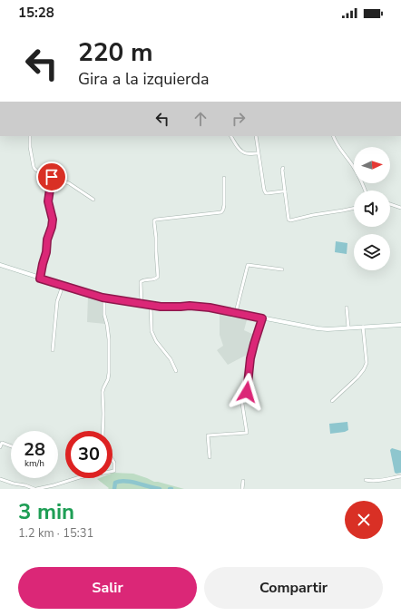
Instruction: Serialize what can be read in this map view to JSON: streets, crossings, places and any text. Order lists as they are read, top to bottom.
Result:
{
  "north": "right",
  "page": {
    "status": "15:28",
    "turn": ["220 m", "Gira a la izquierda"],
    "speed": "28 km/h",
    "limit": "30",
    "heading": ["3 min", "1.2 km · 15:31"],
    "buttons": ["Salir", "Compartir"]
  }
}
